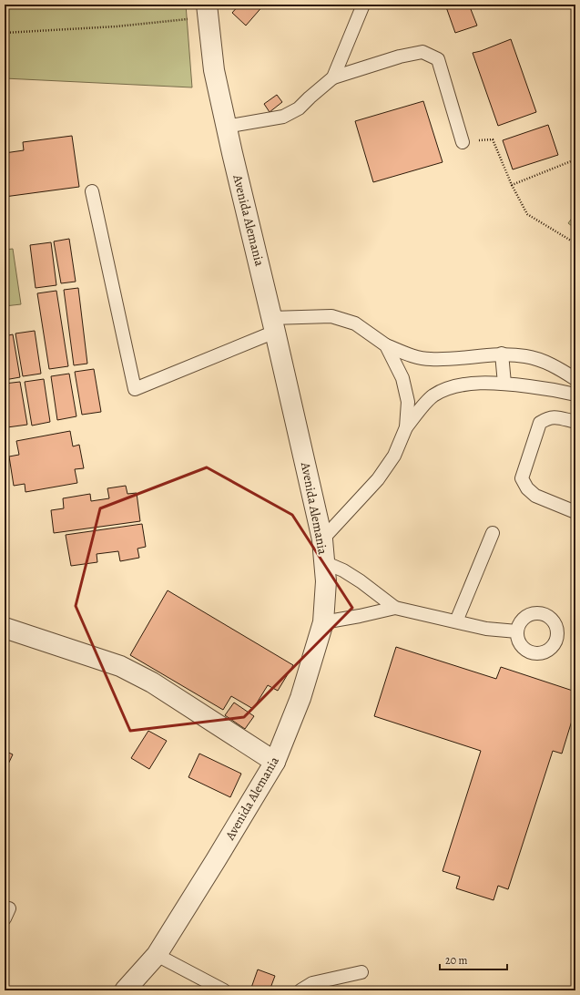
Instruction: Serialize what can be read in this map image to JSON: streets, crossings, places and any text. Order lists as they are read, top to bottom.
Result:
{
  "streets": {
    "street": ["Avenida Alemania"]
  },
  "scale_bar": "20 m"
}
